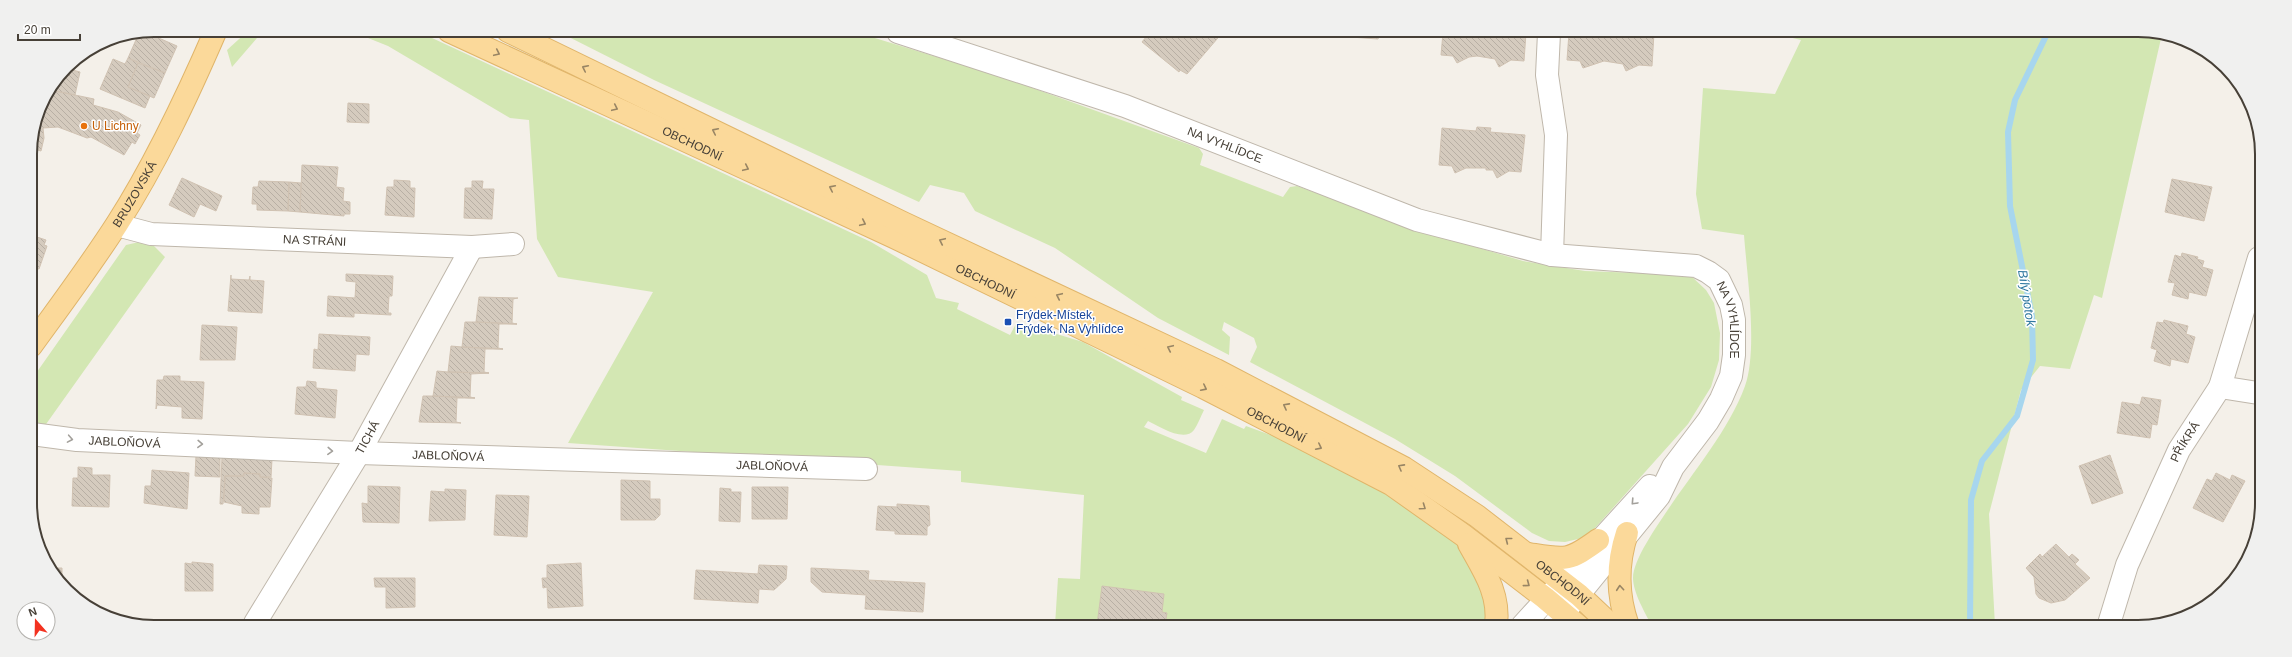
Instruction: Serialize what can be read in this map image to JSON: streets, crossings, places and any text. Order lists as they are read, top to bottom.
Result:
{
  "streets": {
    "main road": ["OBCHODNÍ", "BRUZOVSKÁ"],
    "street": [
      "NA VYHLÍDCE",
      "NA STRÁNI",
      "TICHÁ",
      "JABLOŇOVÁ",
      "PŘÍKRÁ"
    ]
  },
  "crossings": [
    ["OBCHODNÍ", "NA VYHLÍDCE"],
    ["BRUZOVSKÁ", "NA STRÁNI"],
    ["NA STRÁNI", "TICHÁ"],
    ["TICHÁ", "JABLOŇOVÁ"]
  ],
  "one_way": ["JABLOŇOVÁ"],
  "water": ["Bílý potok"],
  "places": {
    "other": ["U Lichny"],
    "transit": ["Frýdek-Místek, Frýdek, Na Vyhlídce"]
  },
  "scale_bar": "20 m",
  "north": "top"
}
